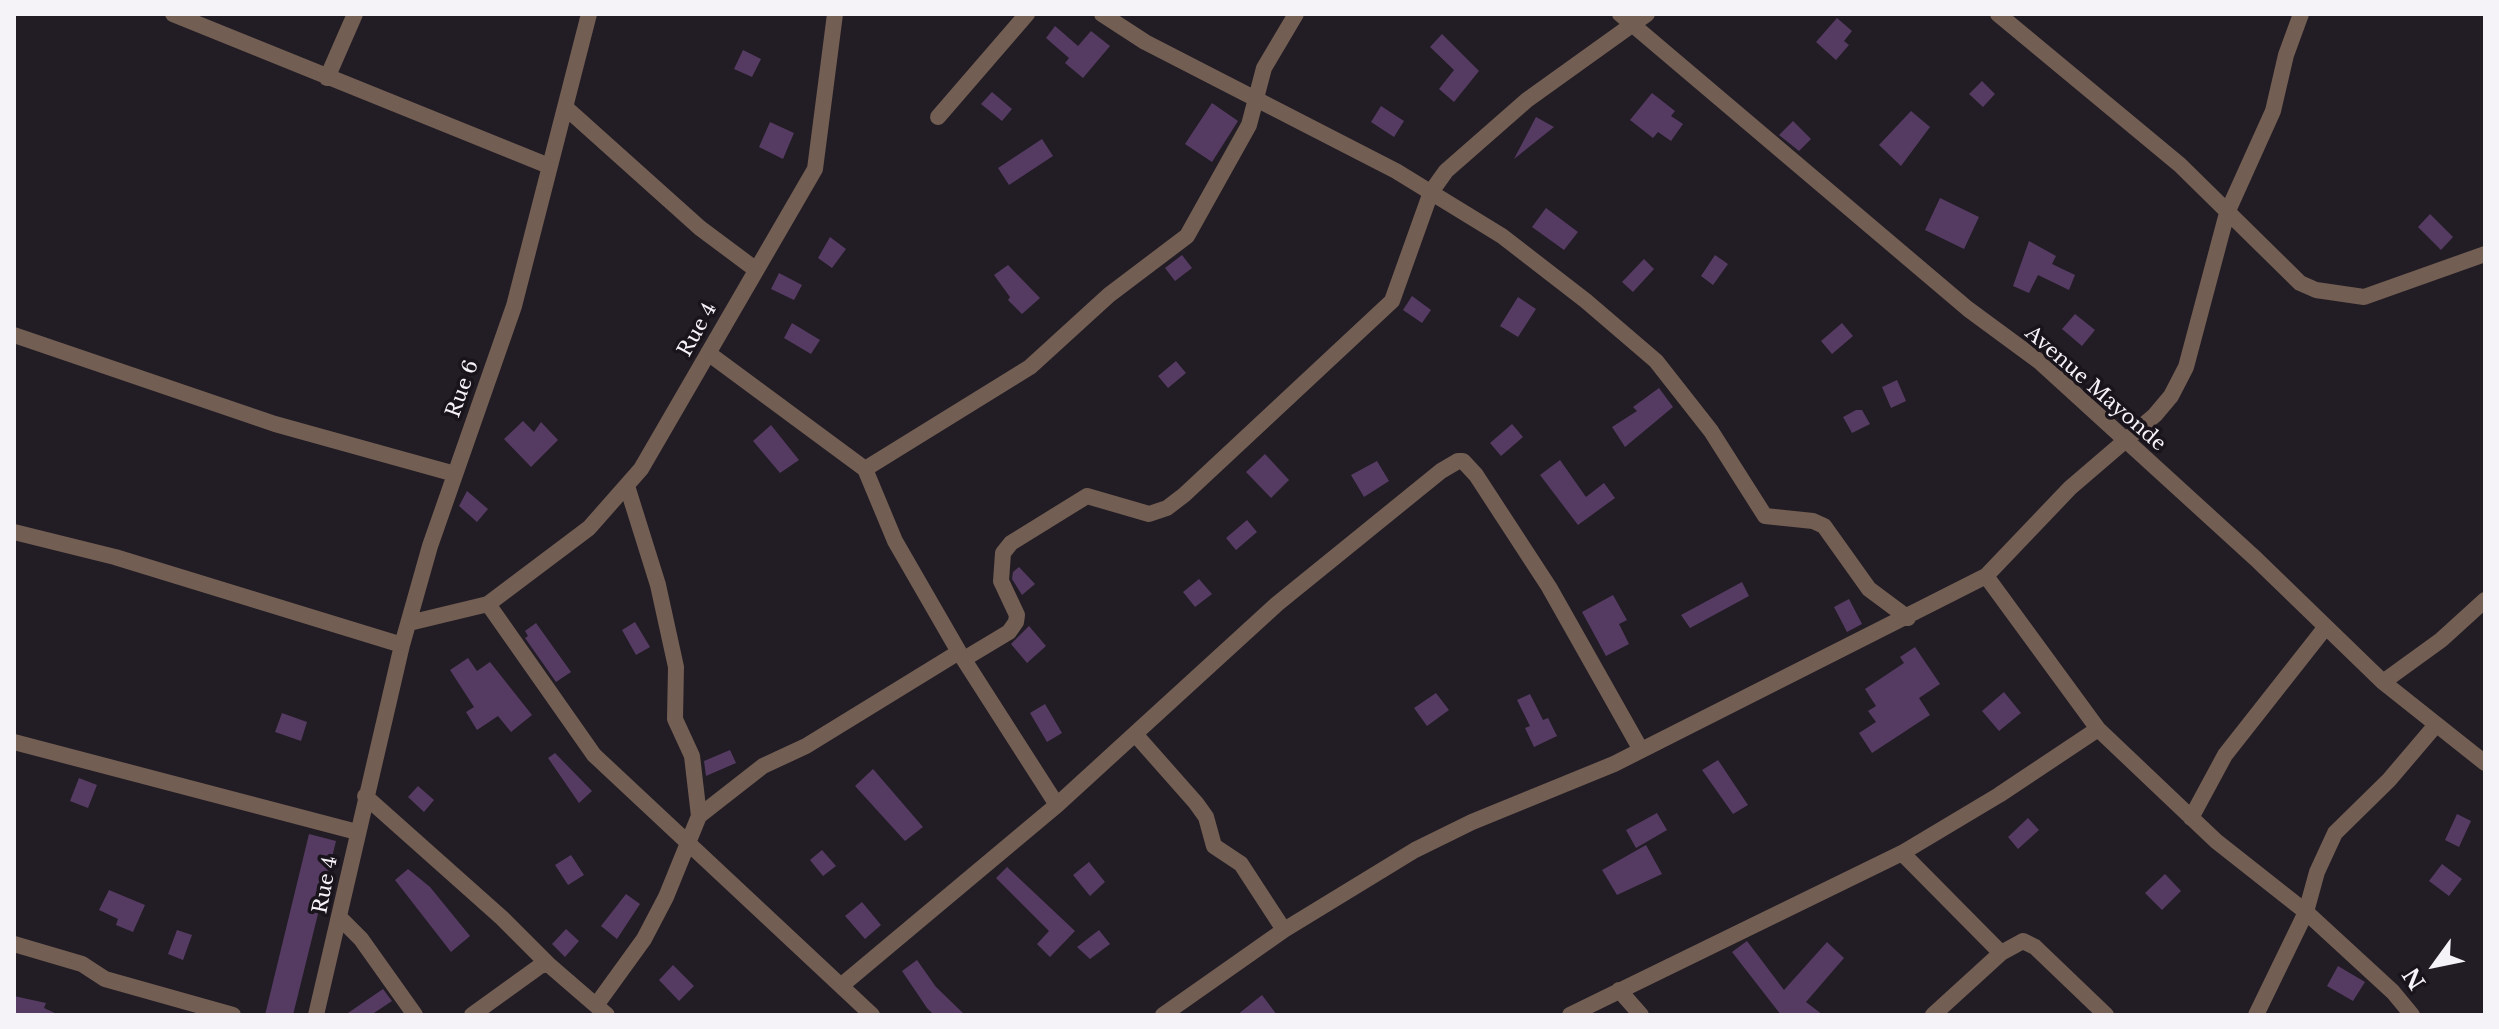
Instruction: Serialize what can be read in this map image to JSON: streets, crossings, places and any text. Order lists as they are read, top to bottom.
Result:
{
  "streets": {
    "street": ["Rue 4", "Rue 6", "Avenue Mayonde"]
  },
  "crossings": [
    ["Rue 4", "Rue 6"]
  ],
  "north": "bottom left"
}
